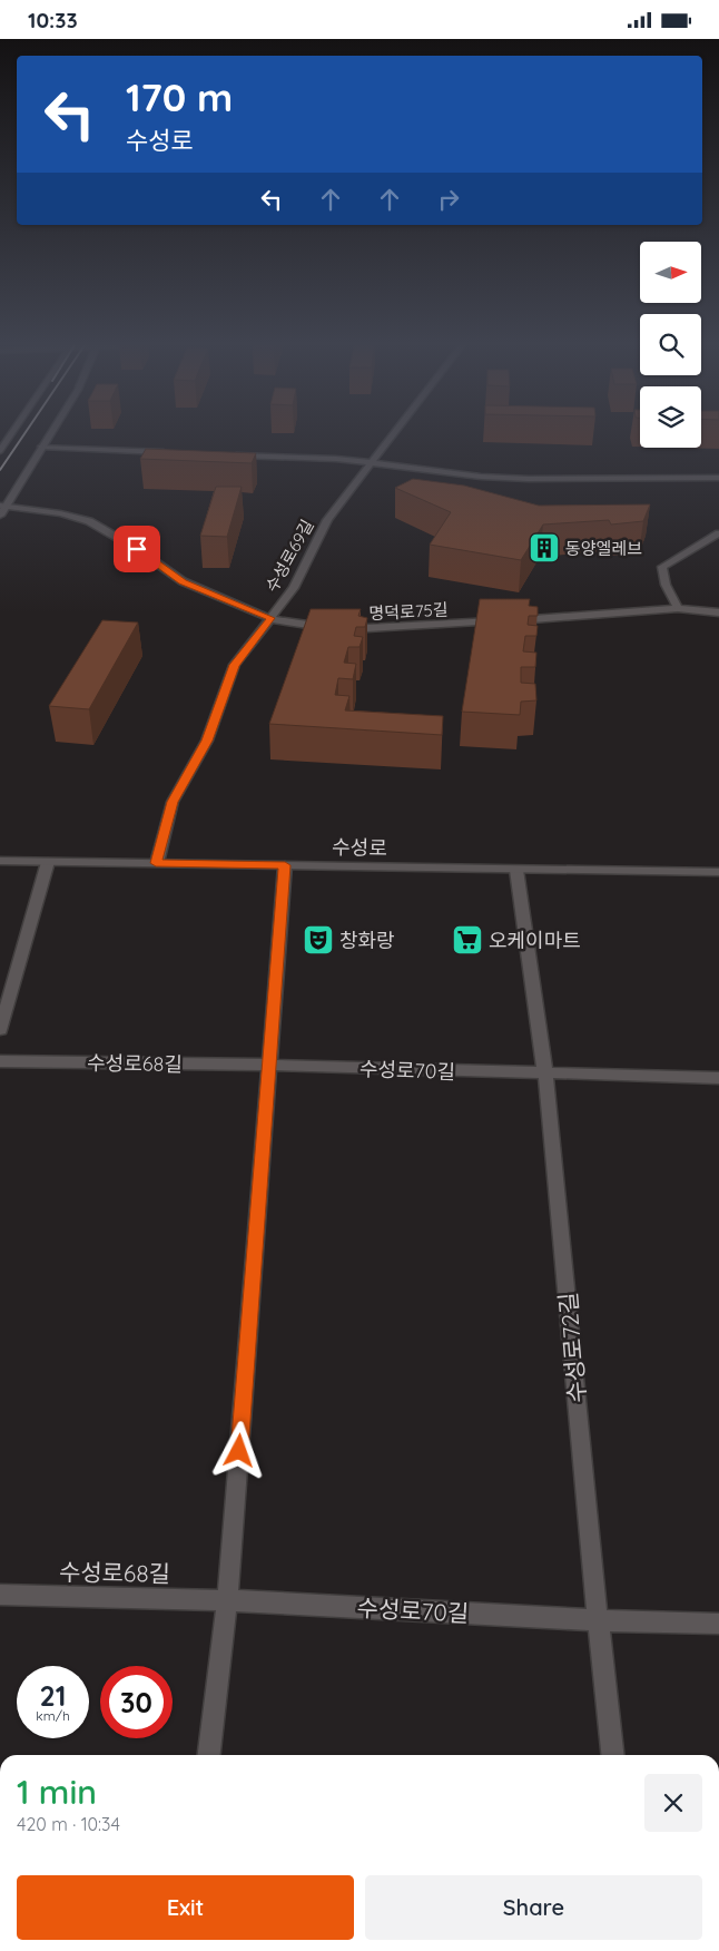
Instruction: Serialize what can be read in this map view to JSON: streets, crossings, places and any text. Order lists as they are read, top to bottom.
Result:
{
  "streets": {
    "street": [
      "수성로69길",
      "명덕로75길",
      "수성로",
      "수성로68길",
      "수성로70길",
      "수성로72길"
    ]
  },
  "crossings": [
    ["수성로69길", "명덕로75길"],
    ["수성로69길", "수성로"],
    ["수성로", "수성로72길"],
    ["수성로68길", "수성로70길"],
    ["수성로70길", "수성로72길"]
  ],
  "places": {
    "building": ["동양엘레브"],
    "theatre": ["창화랑"],
    "supermarket": ["오케이마트"]
  },
  "north": "right",
  "page": {
    "status": "10:33",
    "turn": ["170 m", "수성로"],
    "speed": "21 km/h",
    "limit": "30",
    "heading": ["1 min", "420 m · 10:34"],
    "buttons": ["Exit", "Share"]
  }
}
